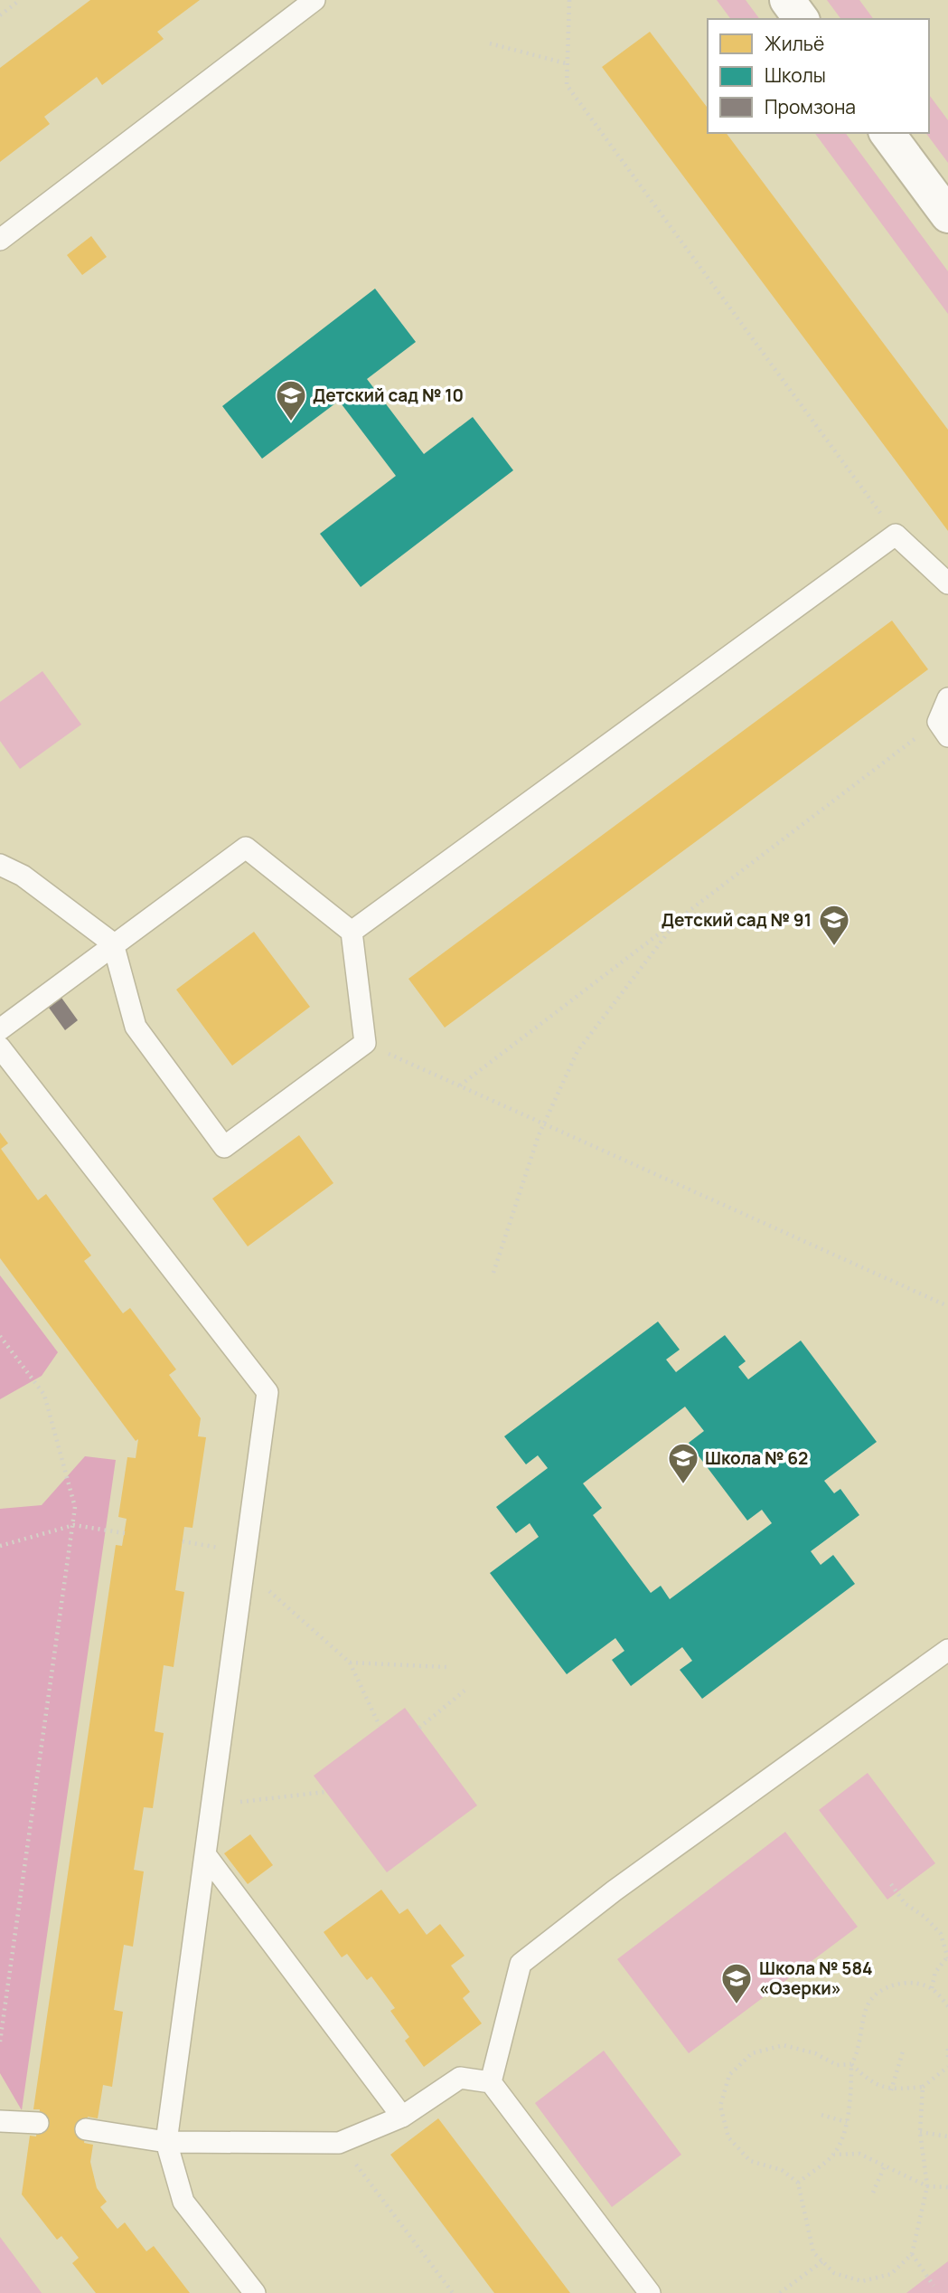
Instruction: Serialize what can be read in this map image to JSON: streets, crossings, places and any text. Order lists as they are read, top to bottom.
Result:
{
  "places": {
    "school or university": [
      "Детский сад № 10",
      "Детский сад № 91",
      "Школа № 62",
      "Школа № 584 «Озерки»"
    ]
  },
  "legend": ["Жильё", "Школы", "Промзона"]
}
